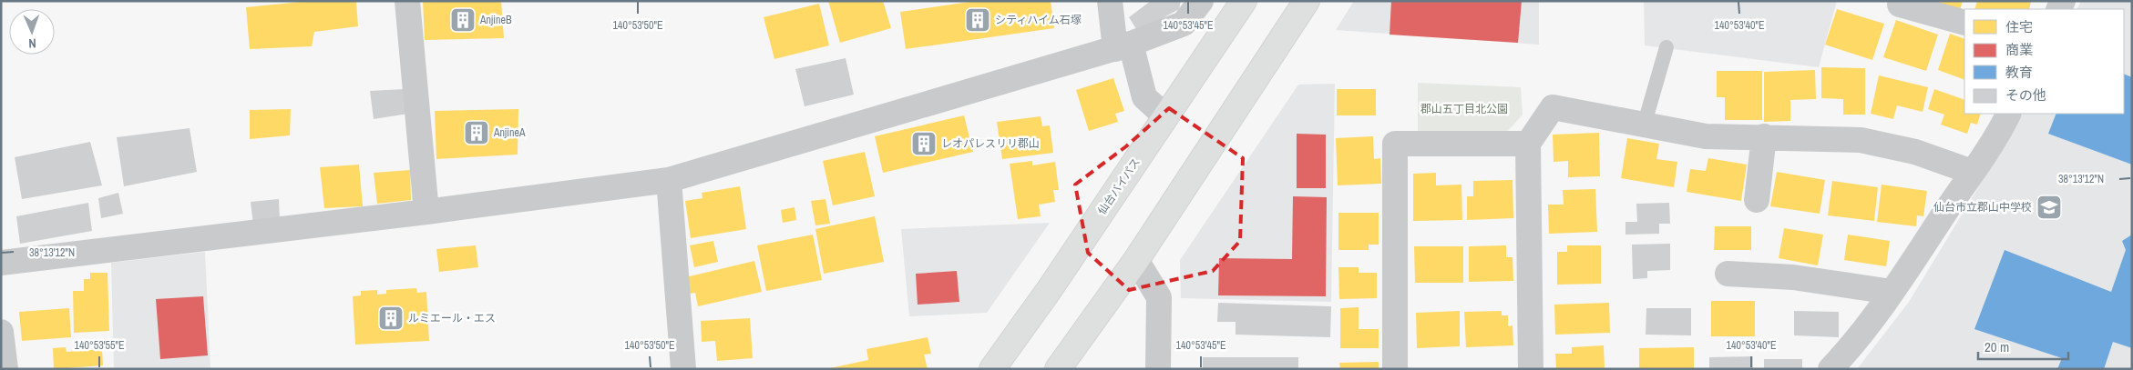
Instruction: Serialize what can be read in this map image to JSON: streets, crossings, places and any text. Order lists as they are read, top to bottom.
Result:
{
  "streets": {
    "highway": ["仙台バイパス"]
  },
  "parks": ["郡山五丁目北公園"],
  "places": {
    "building": [
      "AnjineB",
      "シティハイム石塚",
      "AnjineA",
      "レオパレスリリ郡山",
      "ルミエール・エス"
    ],
    "school or university": ["仙台市立郡山中学校"]
  },
  "legend": [
    "住宅",
    "商業",
    "教育",
    "その他"
  ],
  "scale_bar": "20 m",
  "north": "bottom",
  "coordinates": [
    "140°53'50\"E",
    "140°53'45\"E",
    "140°53'40\"E",
    "38°13'12\"N",
    "140°53'55\"E"
  ]
}
